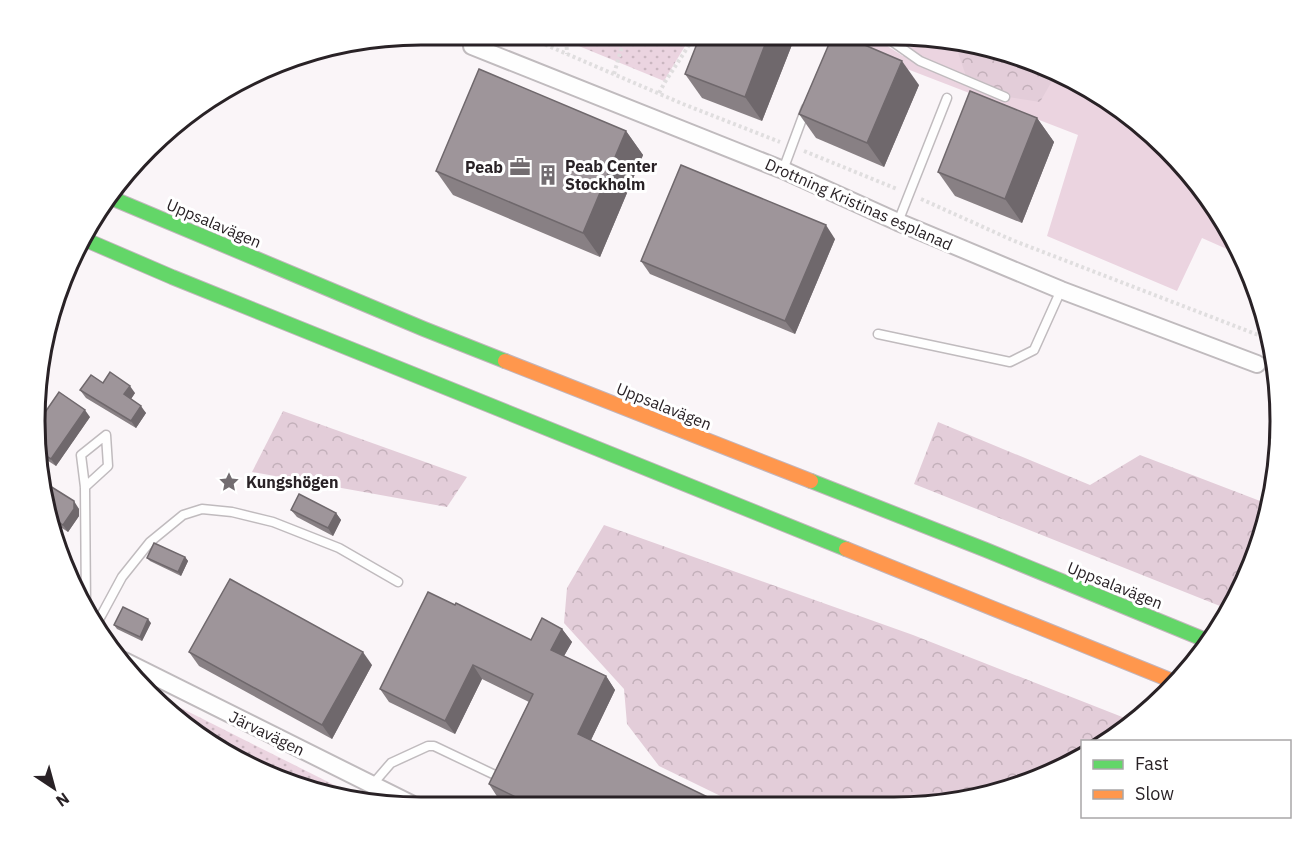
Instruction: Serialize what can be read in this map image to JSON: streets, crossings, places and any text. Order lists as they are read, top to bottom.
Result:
{
  "streets": {
    "highway": ["Uppsalavägen"],
    "street": ["Drottning Kristinas esplanad", "Järvavägen"]
  },
  "places": {
    "office": ["Peab"],
    "building": ["Peab Center Stockholm"],
    "place": ["Kungshögen"]
  },
  "legend": ["Fast", "Slow"],
  "north": "bottom right"
}
